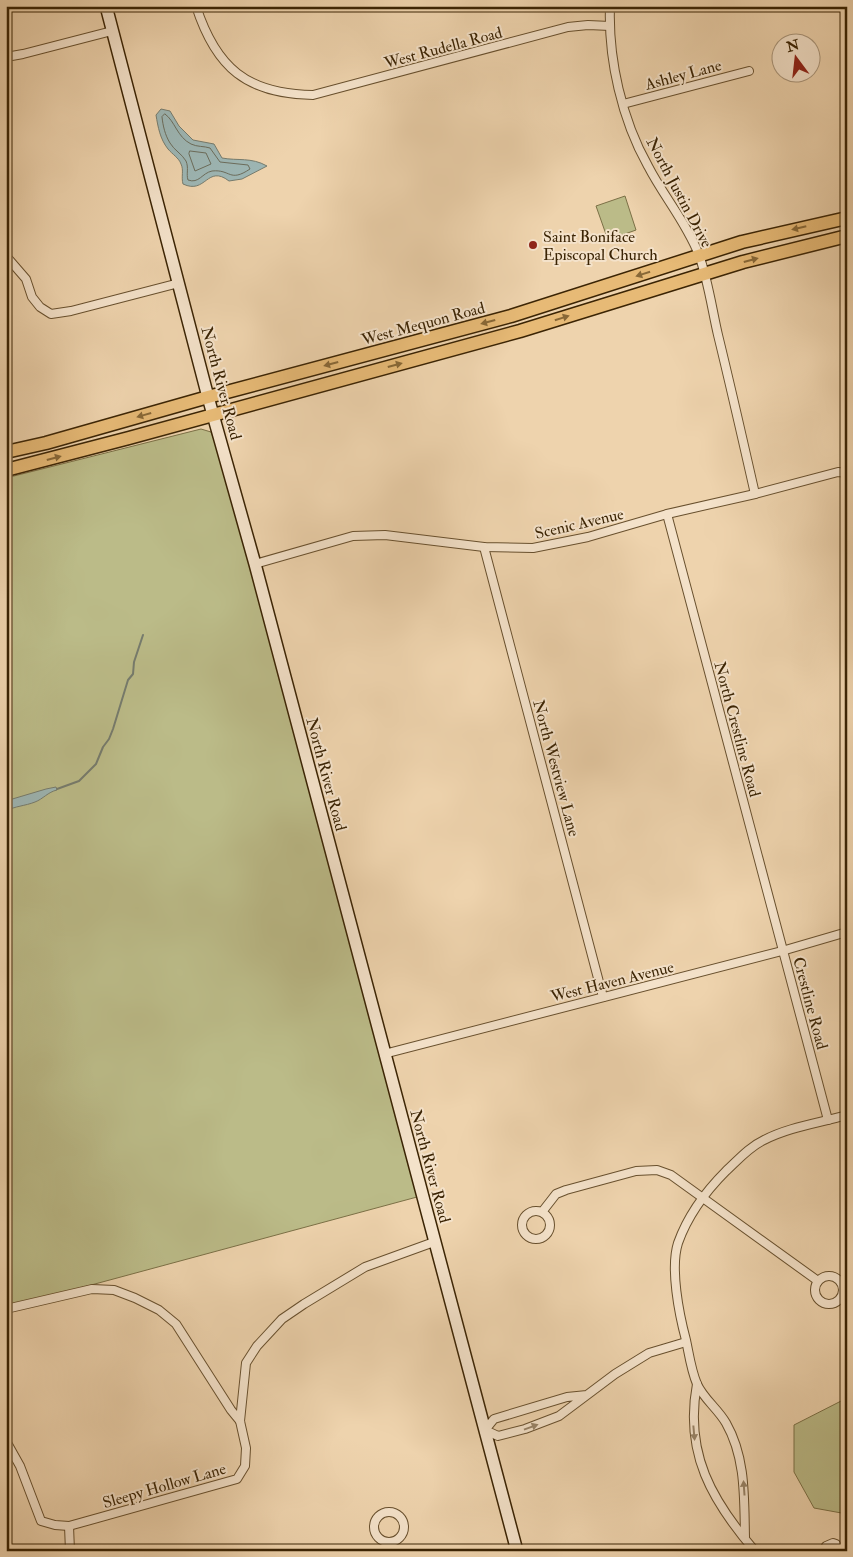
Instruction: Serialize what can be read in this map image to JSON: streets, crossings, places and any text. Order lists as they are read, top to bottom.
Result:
{
  "streets": {
    "main road": ["West Mequon Road"],
    "street": [
      "West Rudella Road",
      "Ashley Lane",
      "North Justin Drive",
      "North River Road",
      "Scenic Avenue",
      "North Crestline Road",
      "North Westview Lane",
      "West Haven Avenue",
      "Crestline Road",
      "Sleepy Hollow Lane"
    ]
  },
  "crossings": [
    ["West Rudella Road", "North Justin Drive"],
    ["Ashley Lane", "North Justin Drive"],
    ["North Justin Drive", "West Mequon Road"],
    ["West Mequon Road", "North River Road"],
    ["North River Road", "Scenic Avenue"],
    ["North River Road", "West Haven Avenue"],
    ["Scenic Avenue", "North Crestline Road"],
    ["Scenic Avenue", "North Westview Lane"],
    ["North Crestline Road", "West Haven Avenue"],
    ["North Crestline Road", "Crestline Road"],
    ["North Westview Lane", "West Haven Avenue"],
    ["West Haven Avenue", "Crestline Road"]
  ],
  "places": ["Saint Boniface Episcopal Church"],
  "north": "top"
}
